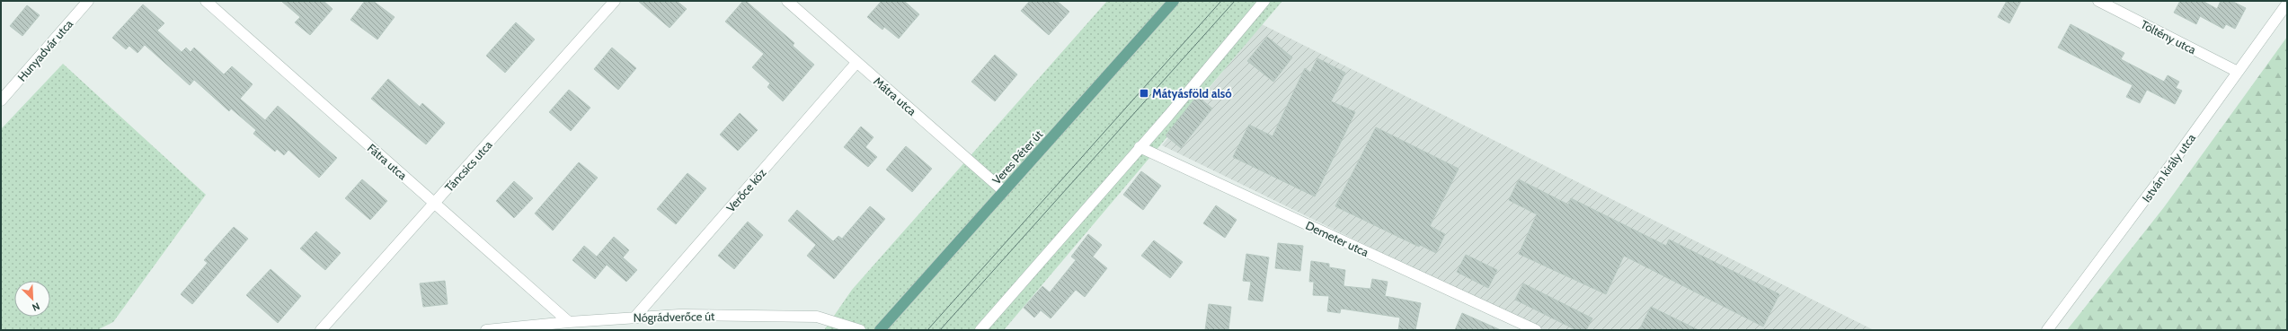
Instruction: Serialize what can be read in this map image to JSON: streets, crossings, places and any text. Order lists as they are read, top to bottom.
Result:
{
  "streets": {
    "main road": ["Veres Péter út"],
    "street": [
      "Töltény utca",
      "Hunyadvár utca",
      "Mátra utca",
      "Fátra utca",
      "Táncsics utca",
      "István király utca",
      "Verőce köz",
      "Demeter utca",
      "Nógrádverőce út"
    ]
  },
  "crossings": [
    ["Töltény utca", "István király utca"],
    ["Mátra utca", "Veres Péter út"],
    ["Mátra utca", "Verőce köz"],
    ["Fátra utca", "Táncsics utca"],
    ["Fátra utca", "Nógrádverőce út"],
    ["Verőce köz", "Nógrádverőce út"]
  ],
  "places": {
    "transit": ["Mátyásföld alsó"]
  },
  "north": "bottom right"
}
